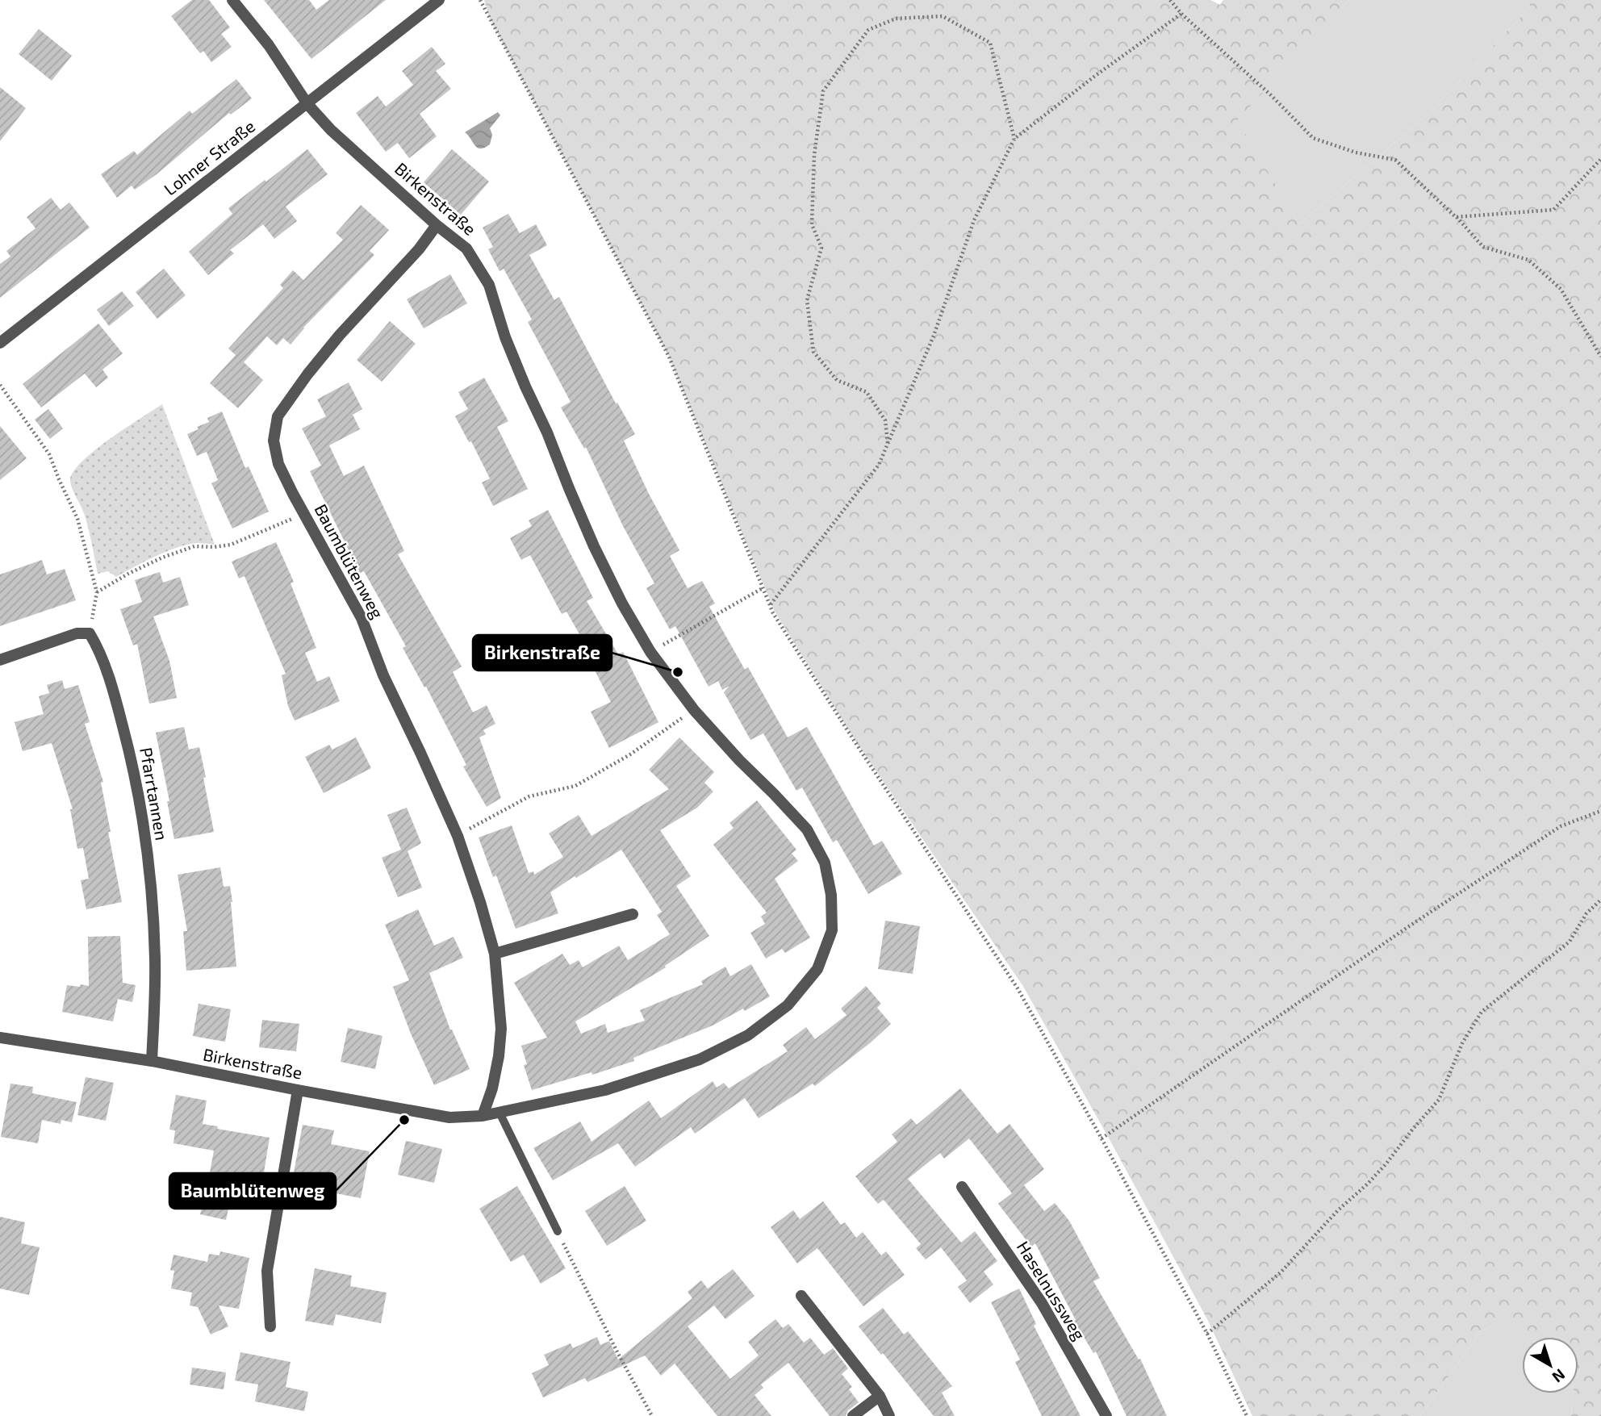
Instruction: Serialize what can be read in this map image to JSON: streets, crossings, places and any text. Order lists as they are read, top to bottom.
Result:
{
  "streets": {
    "street": [
      "Lohner Straße",
      "Birkenstraße",
      "Baumblütenweg",
      "Pfarrtannen",
      "Haselnussweg"
    ]
  },
  "crossings": [
    ["Lohner Straße", "Birkenstraße"],
    ["Birkenstraße", "Baumblütenweg"],
    ["Birkenstraße", "Pfarrtannen"]
  ],
  "places": ["Birkenstraße", "Baumblütenweg"],
  "north": "bottom right"
}
